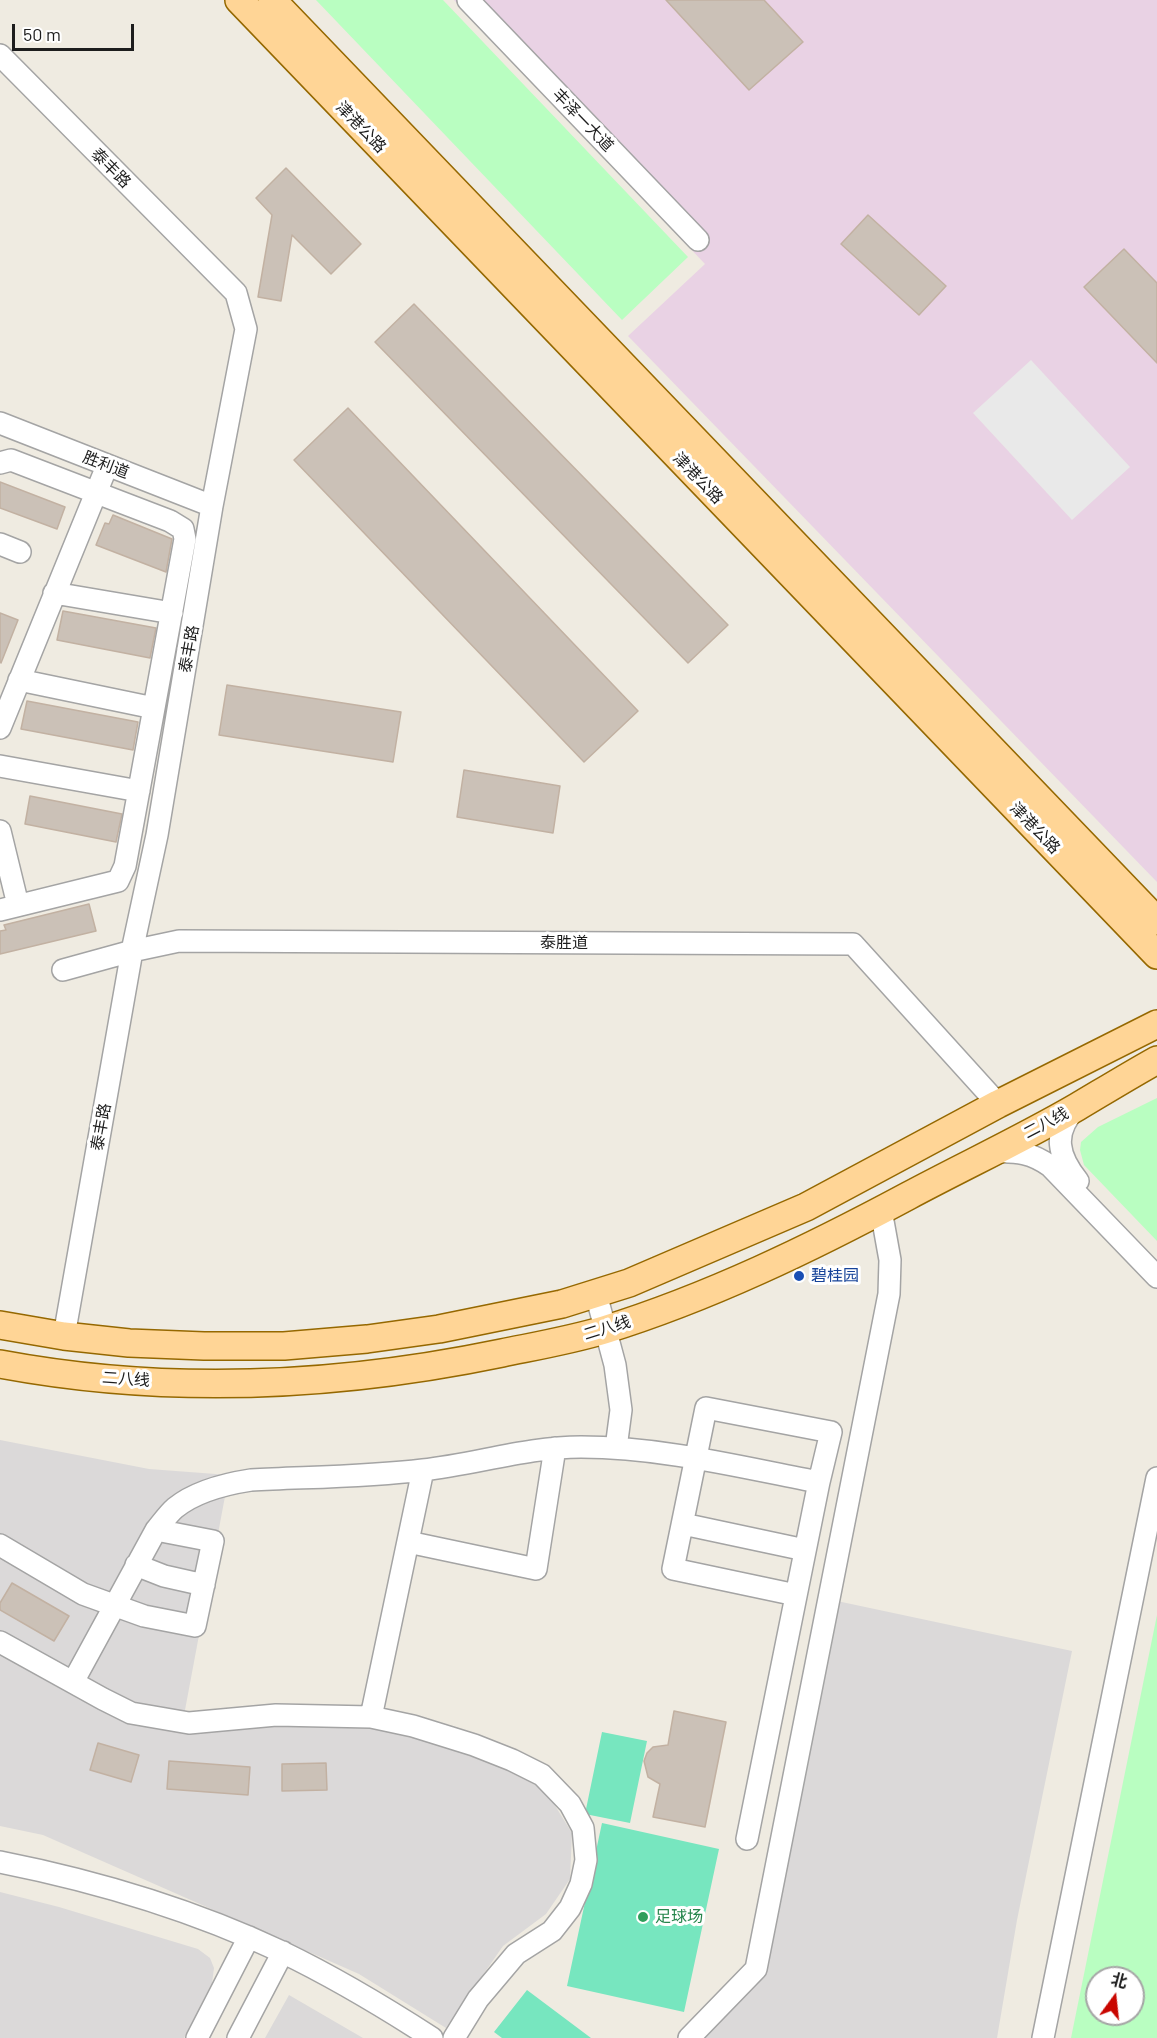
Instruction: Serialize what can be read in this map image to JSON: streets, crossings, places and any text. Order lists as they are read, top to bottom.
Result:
{
  "streets": {
    "main road": ["津港公路", "二八线"],
    "street": [
      "丰泽一大道",
      "泰丰路",
      "胜利道",
      "泰胜道"
    ]
  },
  "crossings": [
    ["泰丰路", "胜利道"],
    ["泰丰路", "泰胜道"]
  ],
  "places": ["碧桂园", "足球场"],
  "scale_bar": "50 m",
  "north": "top"
}
